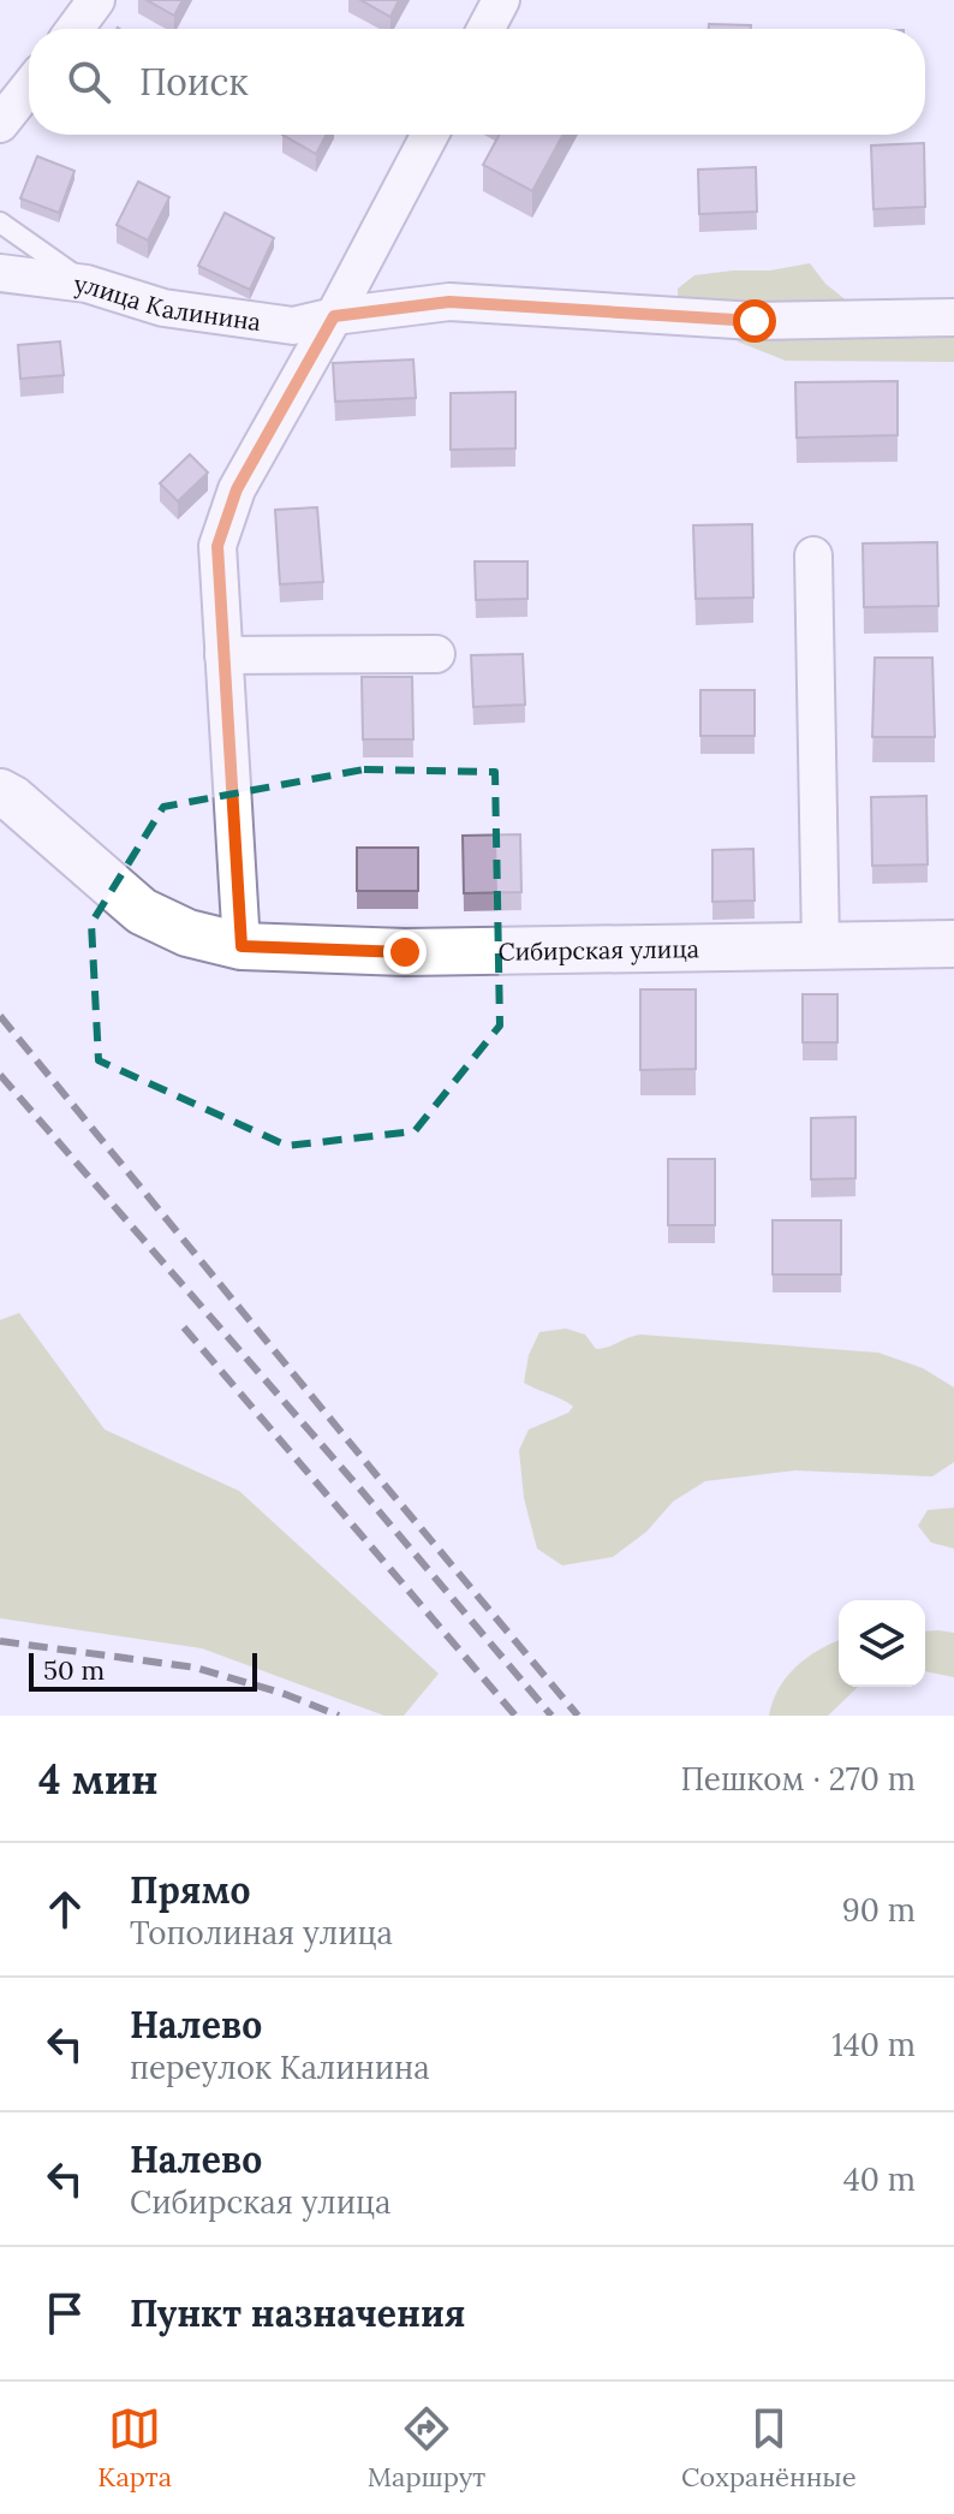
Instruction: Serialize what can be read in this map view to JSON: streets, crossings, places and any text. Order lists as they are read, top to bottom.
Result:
{
  "streets": {
    "street": ["улица Калинина", "Сибирская улица"]
  },
  "scale_bar": "50 m",
  "page": {
    "search": "Поиск",
    "scale": "50 m",
    "heading": ["4 мин", "Пешком · 270 m"],
    "list": [
      ["Прямо", "Тополиная улица", "90 m"],
      ["Налево", "переулок Калинина", "140 m"],
      ["Налево", "Сибирская улица", "40 m"],
      "Пункт назначения"
    ],
    "nav": ["Карта", "Маршрут", "Сохранённые"]
  }
}
